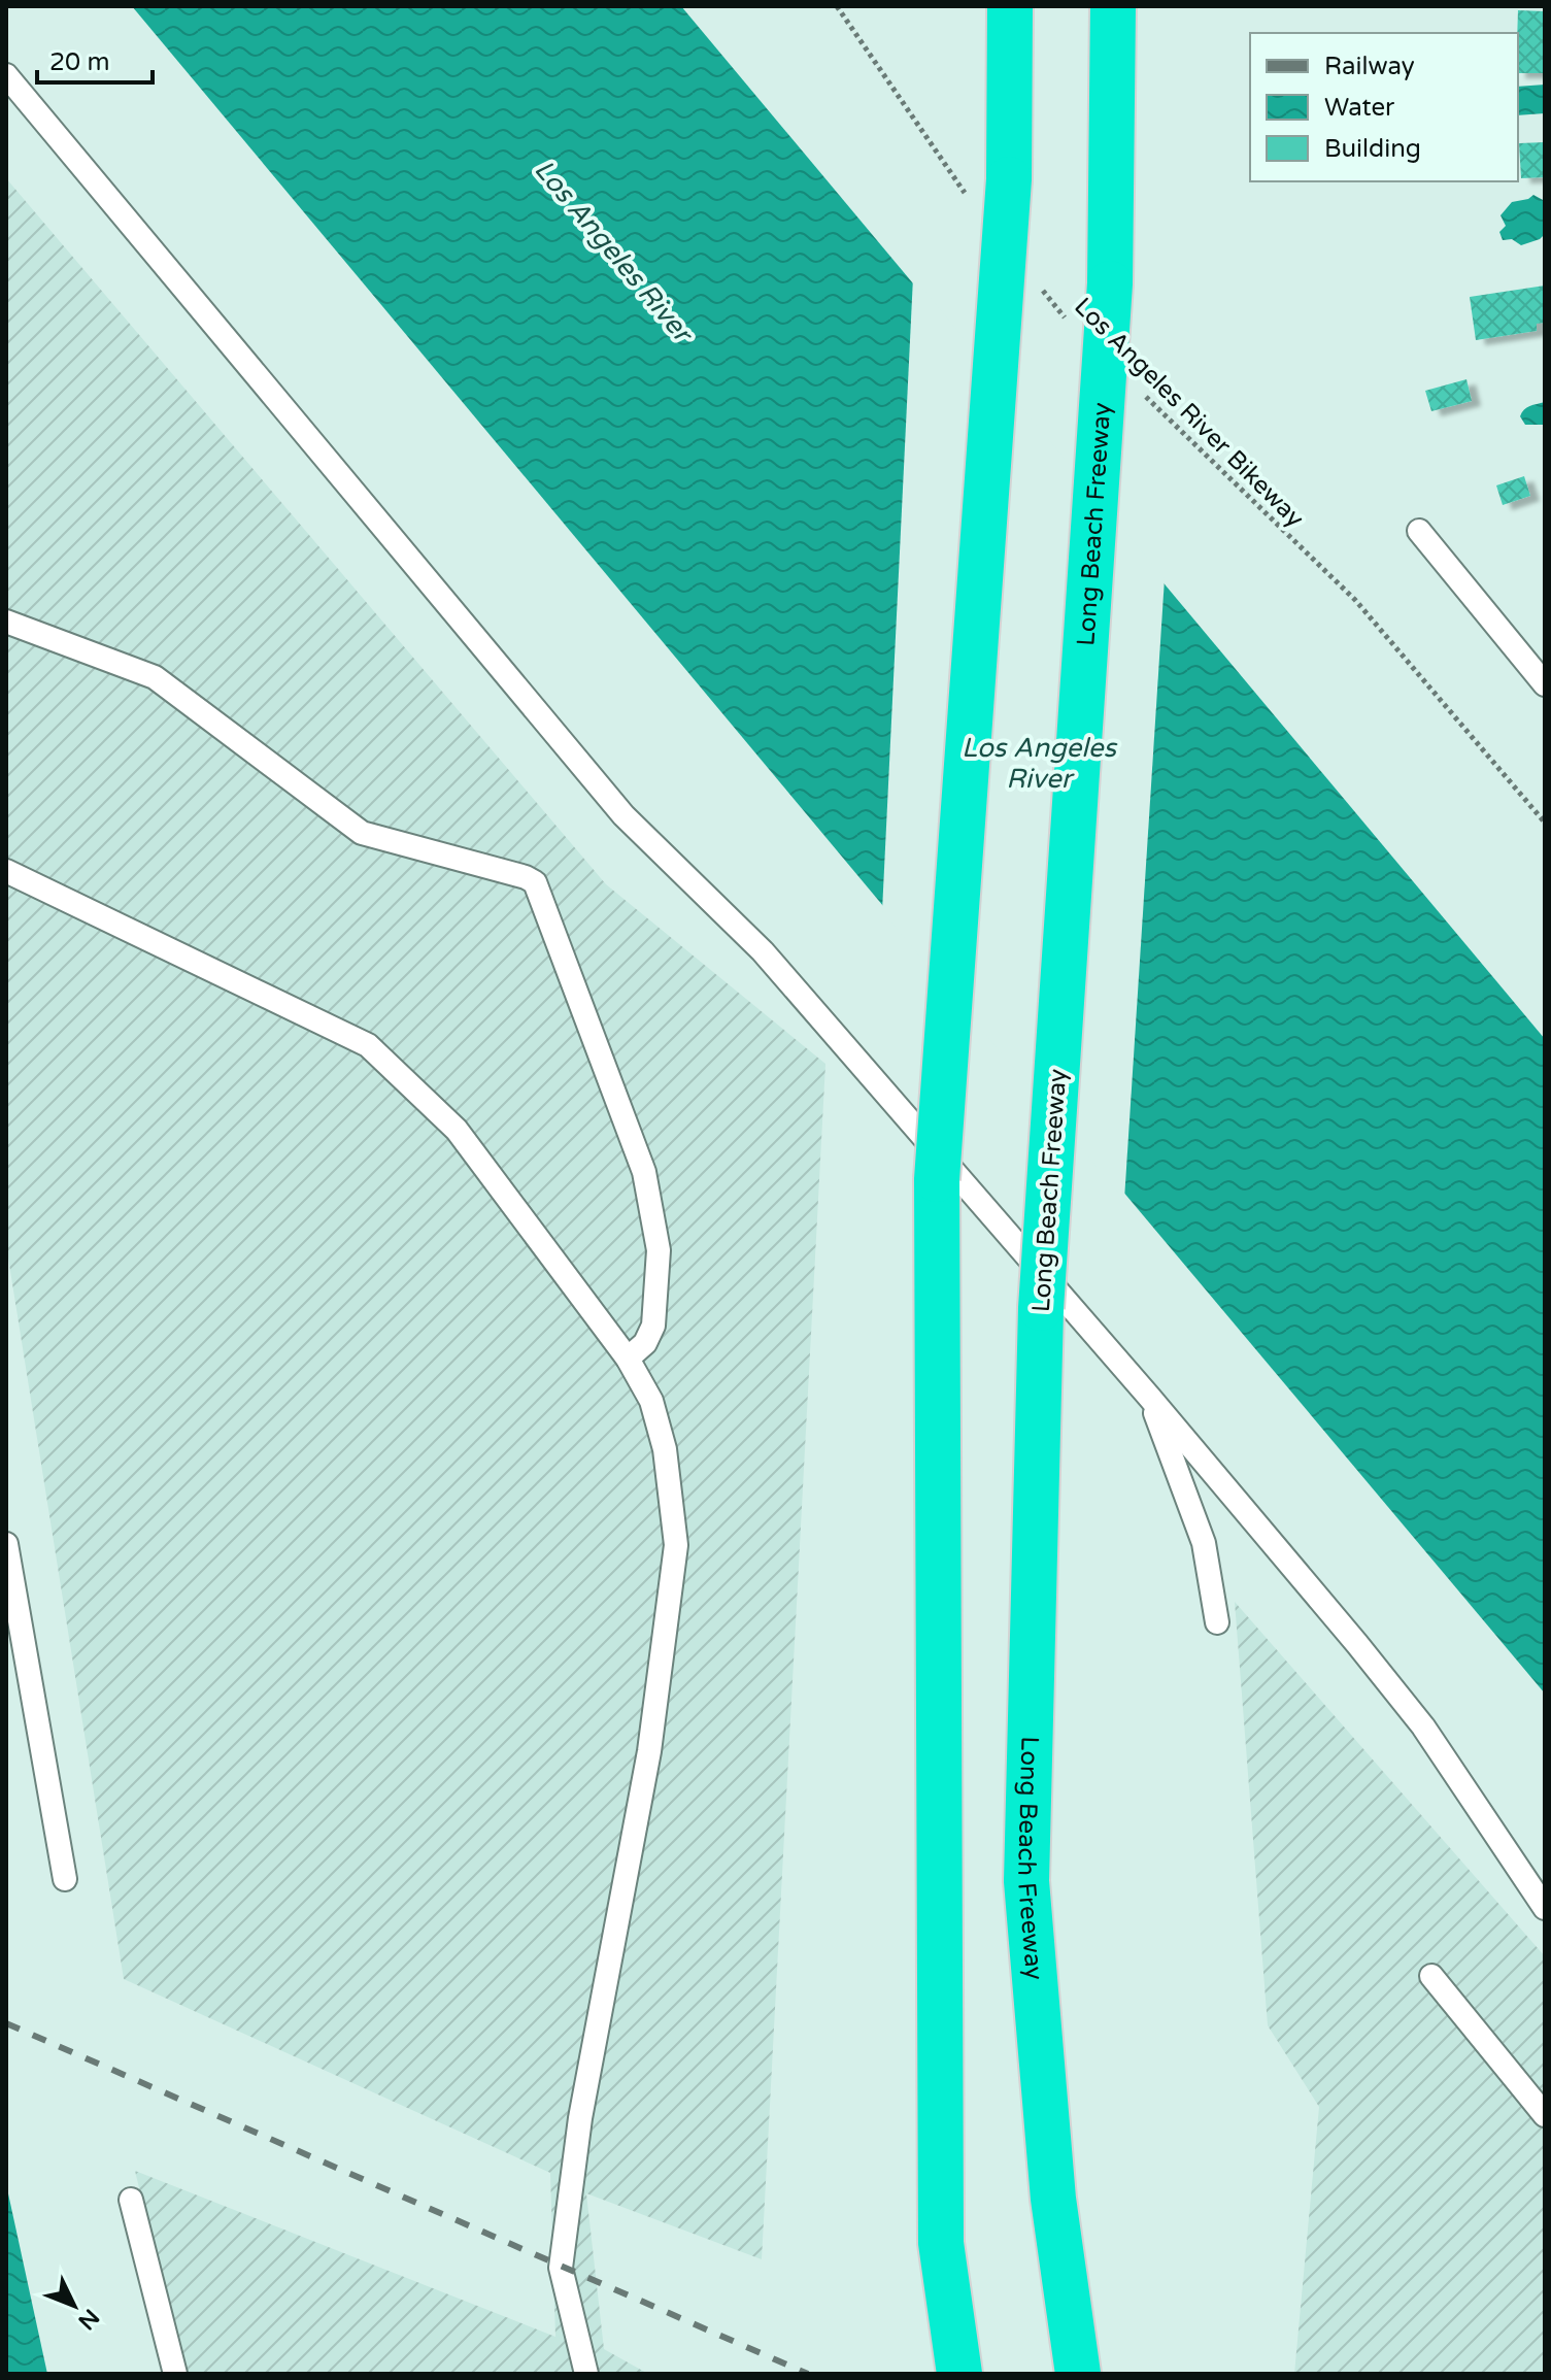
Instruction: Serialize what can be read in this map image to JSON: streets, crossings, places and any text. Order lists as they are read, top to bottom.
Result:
{
  "streets": {
    "highway": ["Long Beach Freeway"],
    "path": ["Los Angeles River Bikeway"]
  },
  "water": ["Los Angeles River"],
  "legend": ["Railway", "Water", "Building"],
  "scale_bar": "20 m",
  "north": "bottom right"
}
